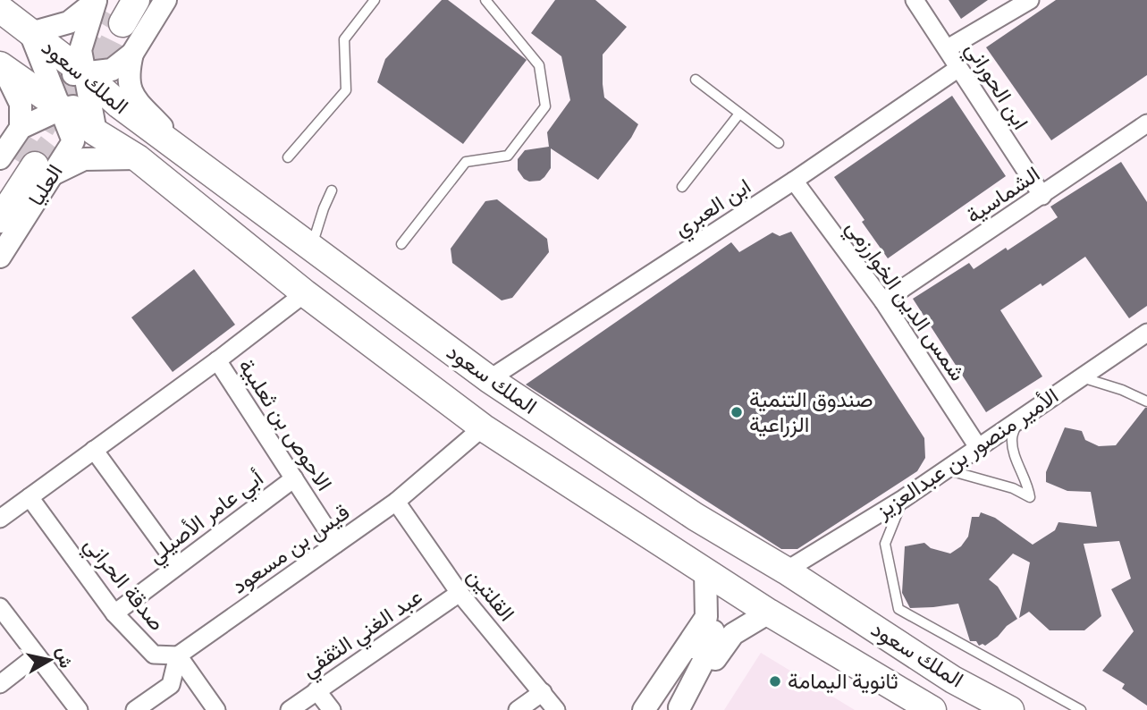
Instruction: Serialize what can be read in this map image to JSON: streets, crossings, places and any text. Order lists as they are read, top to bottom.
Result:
{
  "streets": {
    "main road": ["الملك سعود"],
    "street": [
      "ابن الحوراني",
      "العليا",
      "الشماسية",
      "ابن العبري",
      "شمس الدين الخوارزمي",
      "الاحوص بن ثعلبية",
      "الأمير منصور بن عبدالعزيز",
      "أبي عامر الأصيلي",
      "قيس بن مسعود",
      "صدقة الحراني",
      "القلتين",
      "عبد الغني الثقفي"
    ]
  },
  "crossings": [
    ["الملك سعود", "العليا"],
    ["الملك سعود", "ابن العبري"],
    ["الملك سعود", "الأمير منصور بن عبدالعزيز"],
    ["الملك سعود", "قيس بن مسعود"],
    ["ابن الحوراني", "الشماسية"],
    ["ابن الحوراني", "ابن العبري"],
    ["الشماسية", "شمس الدين الخوارزمي"],
    ["ابن العبري", "شمس الدين الخوارزمي"],
    ["شمس الدين الخوارزمي", "الأمير منصور بن عبدالعزيز"],
    ["الاحوص بن ثعلبية", "أبي عامر الأصيلي"],
    ["الاحوص بن ثعلبية", "قيس بن مسعود"],
    ["أبي عامر الأصيلي", "صدقة الحراني"],
    ["قيس بن مسعود", "صدقة الحراني"],
    ["قيس بن مسعود", "القلتين"],
    ["القلتين", "عبد الغني الثقفي"]
  ],
  "places": ["صندوق التنمية الزراعية", "ثانوية اليمامة"],
  "north": "right"
}
